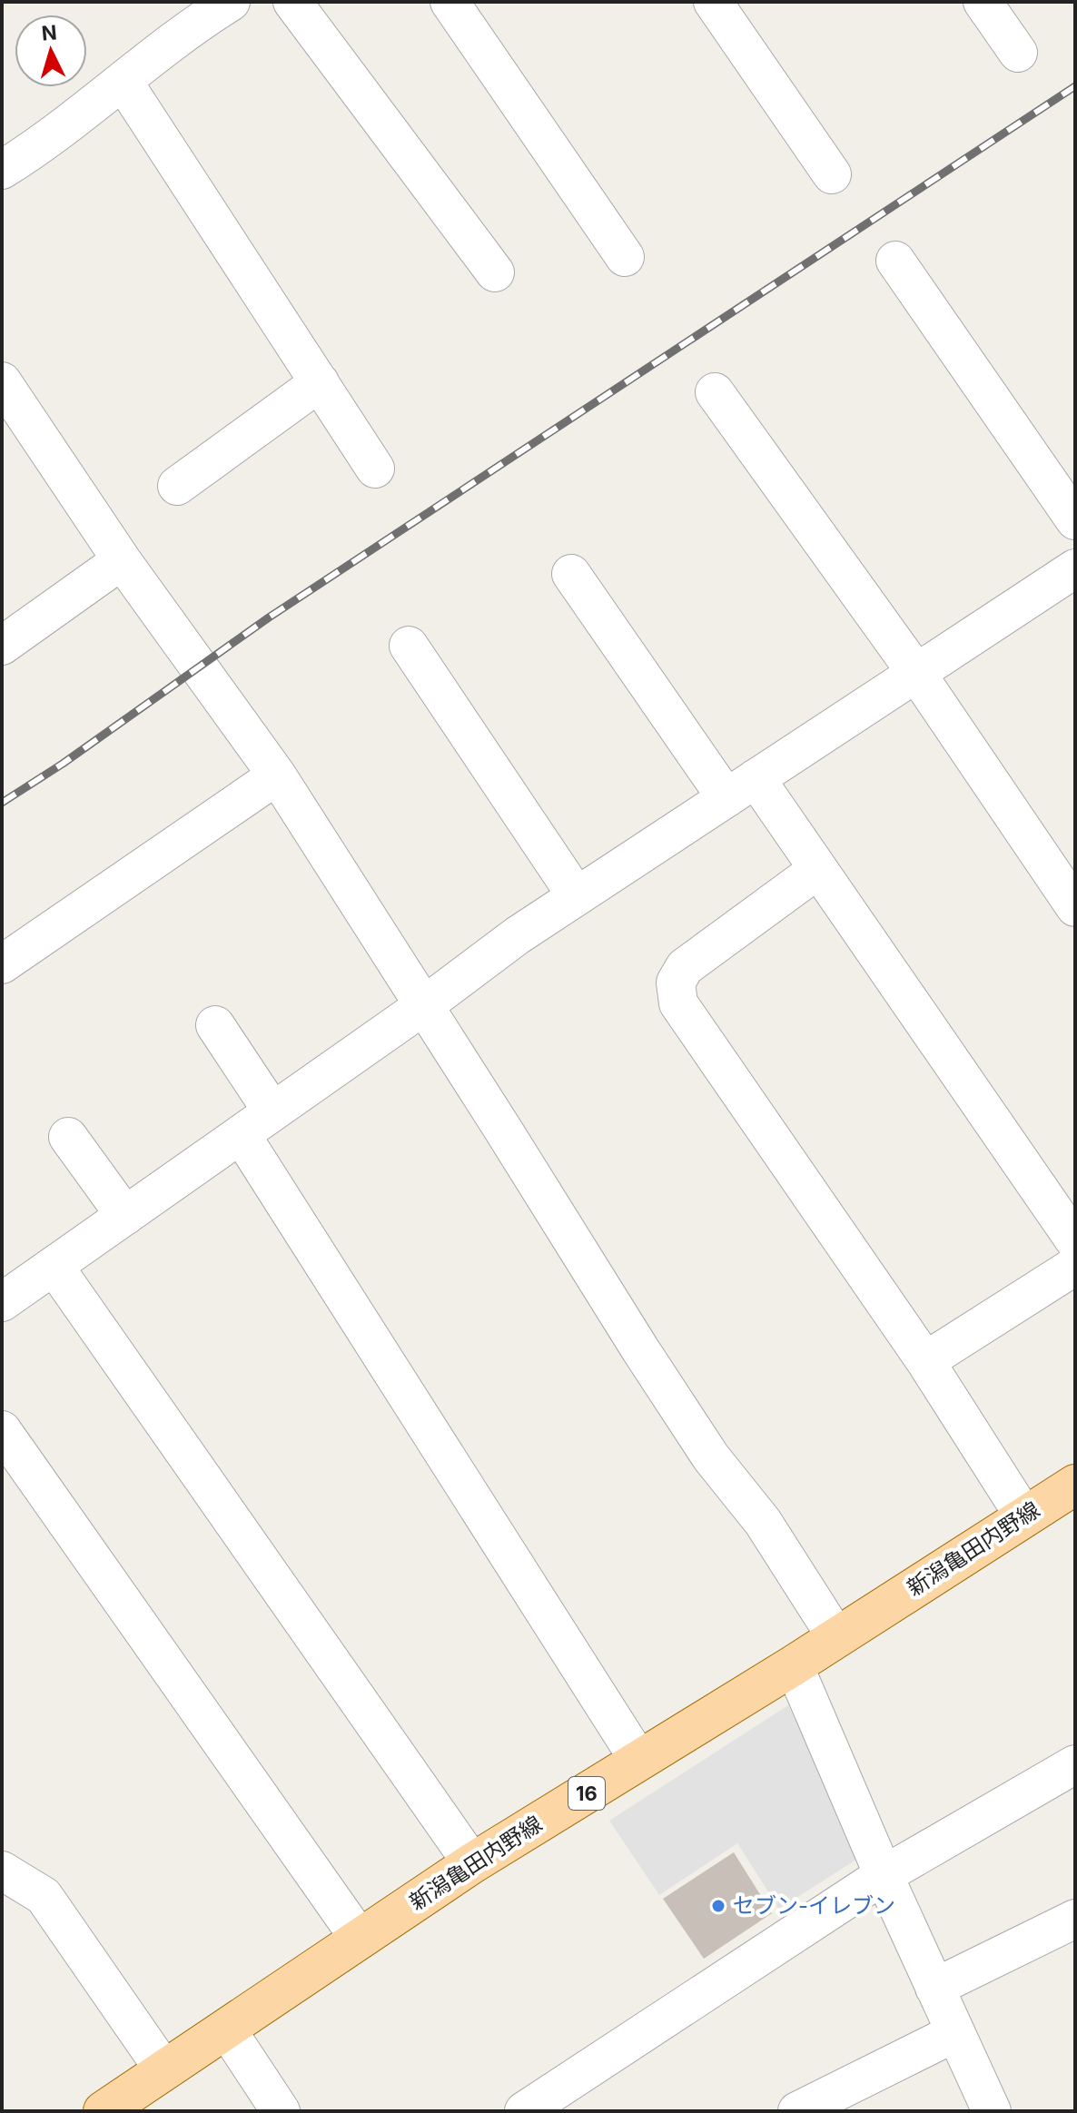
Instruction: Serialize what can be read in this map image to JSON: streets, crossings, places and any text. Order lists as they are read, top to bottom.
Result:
{
  "streets": {
    "main road": ["新潟亀田内野線", "16"]
  },
  "places": ["セブン-イレブン"],
  "north": "top"
}
